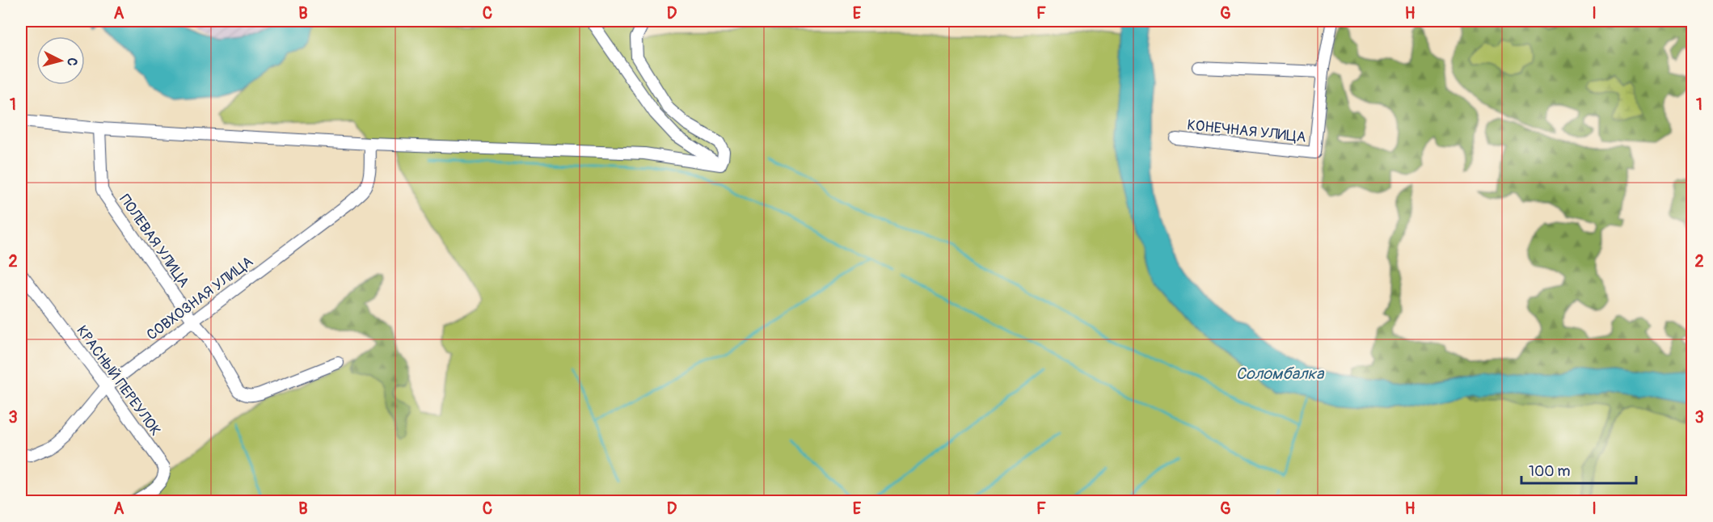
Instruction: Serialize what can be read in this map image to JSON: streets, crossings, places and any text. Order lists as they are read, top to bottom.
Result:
{
  "streets": {
    "street": [
      "КОНЕЧНАЯ УЛИЦА",
      "ПОЛЕВАЯ УЛИЦА",
      "СОВХОЗНАЯ УЛИЦА",
      "КРАСНЫЙ ПЕРЕУЛОК"
    ]
  },
  "crossings": [
    ["ПОЛЕВАЯ УЛИЦА", "СОВХОЗНАЯ УЛИЦА"],
    ["СОВХОЗНАЯ УЛИЦА", "КРАСНЫЙ ПЕРЕУЛОК"]
  ],
  "water": ["Соломбалка"],
  "scale_bar": "100 m",
  "north": "right",
  "grid": {
    "columns": [
      "A",
      "B",
      "C",
      "D",
      "E",
      "F",
      "G",
      "H",
      "I"
    ],
    "rows": ["1", "2", "3"]
  }
}
